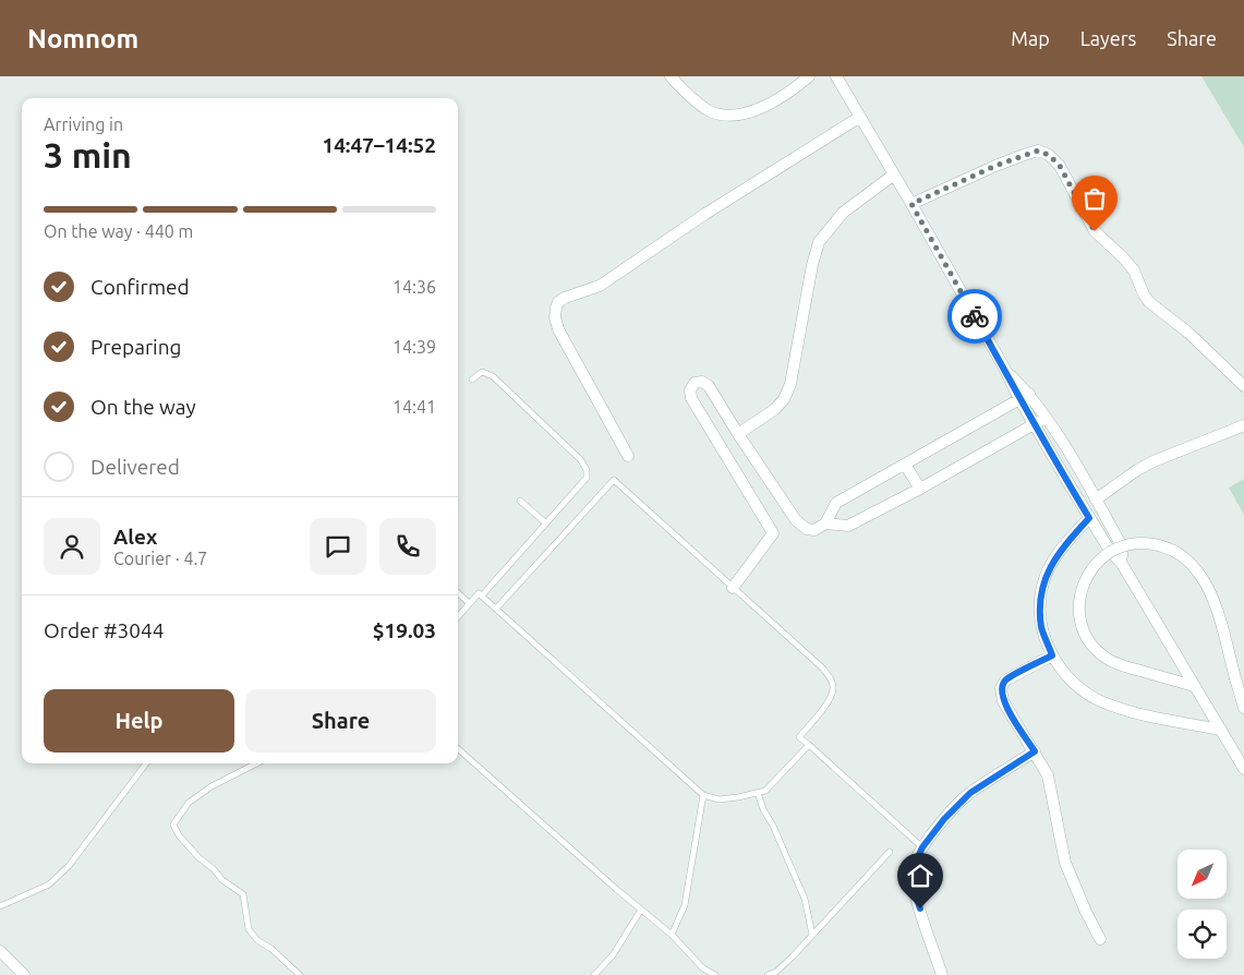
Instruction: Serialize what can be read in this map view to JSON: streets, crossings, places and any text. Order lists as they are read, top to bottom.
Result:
{
  "north": "bottom left",
  "page": {
    "header": "Nomnom",
    "nav": ["Map", "Layers", "Share"],
    "heading": ["3 min", "Arriving in", "14:47–14:52"],
    "panel": [
      "Alex",
      "Courier · 4.7",
      "Order #3044",
      "$19.03"
    ],
    "bar": "On the way · 440 m",
    "list": [
      ["Confirmed", "14:36"],
      ["Preparing", "14:39"],
      ["On the way", "14:41"],
      "Delivered"
    ],
    "buttons": ["Help", "Share"]
  }
}
